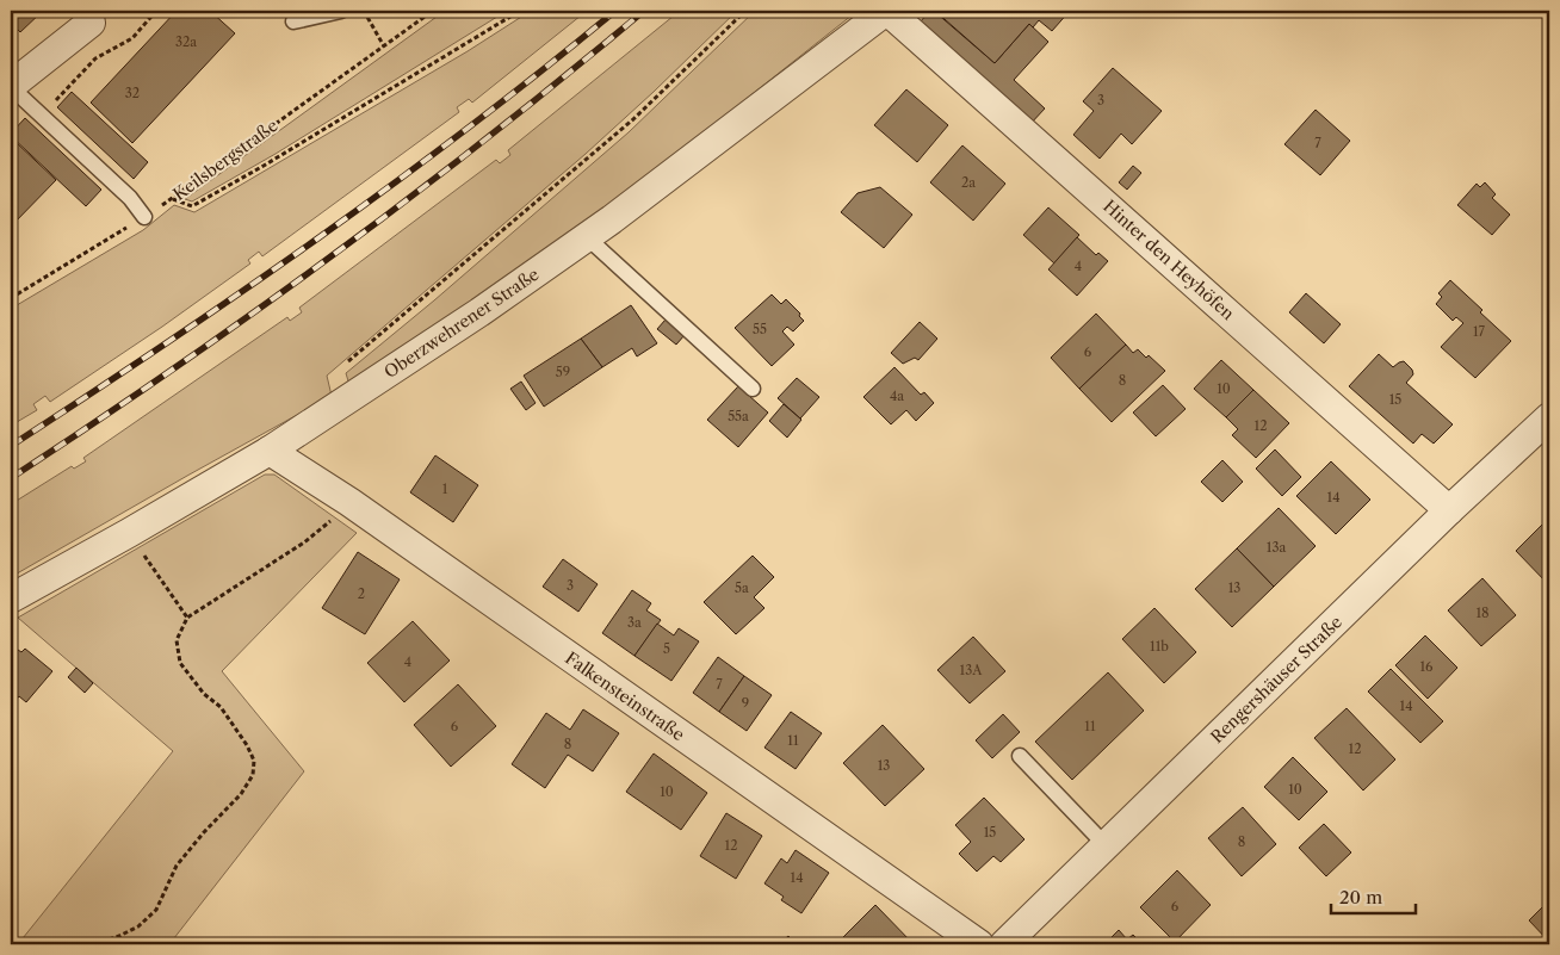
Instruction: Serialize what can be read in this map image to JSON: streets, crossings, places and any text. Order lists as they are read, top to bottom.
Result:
{
  "streets": {
    "street": [
      "Hinter den Heyhöfen",
      "Oberzwehrener Straße",
      "Rengershäuser Straße",
      "Falkensteinstraße"
    ],
    "path": ["Keilsbergstraße"]
  },
  "crossings": [
    ["Hinter den Heyhöfen", "Oberzwehrener Straße"],
    ["Hinter den Heyhöfen", "Rengershäuser Straße"],
    ["Oberzwehrener Straße", "Falkensteinstraße"]
  ],
  "house_numbers": [
    "32a",
    "32",
    "3",
    "7",
    "2a",
    "4",
    "55",
    "17",
    "6",
    "59",
    "8",
    "10",
    "4a",
    "15",
    "55a",
    "12",
    "1",
    "14",
    "13a",
    "3",
    "5a",
    "13",
    "2",
    "18",
    "3a",
    "11b",
    "5",
    "4",
    "16",
    "13A",
    "7",
    "9",
    "14",
    "6",
    "11",
    "11",
    "8",
    "12",
    "13",
    "10",
    "10",
    "15",
    "8",
    "12",
    "14",
    "6"
  ],
  "scale_bar": "20 m"
}
